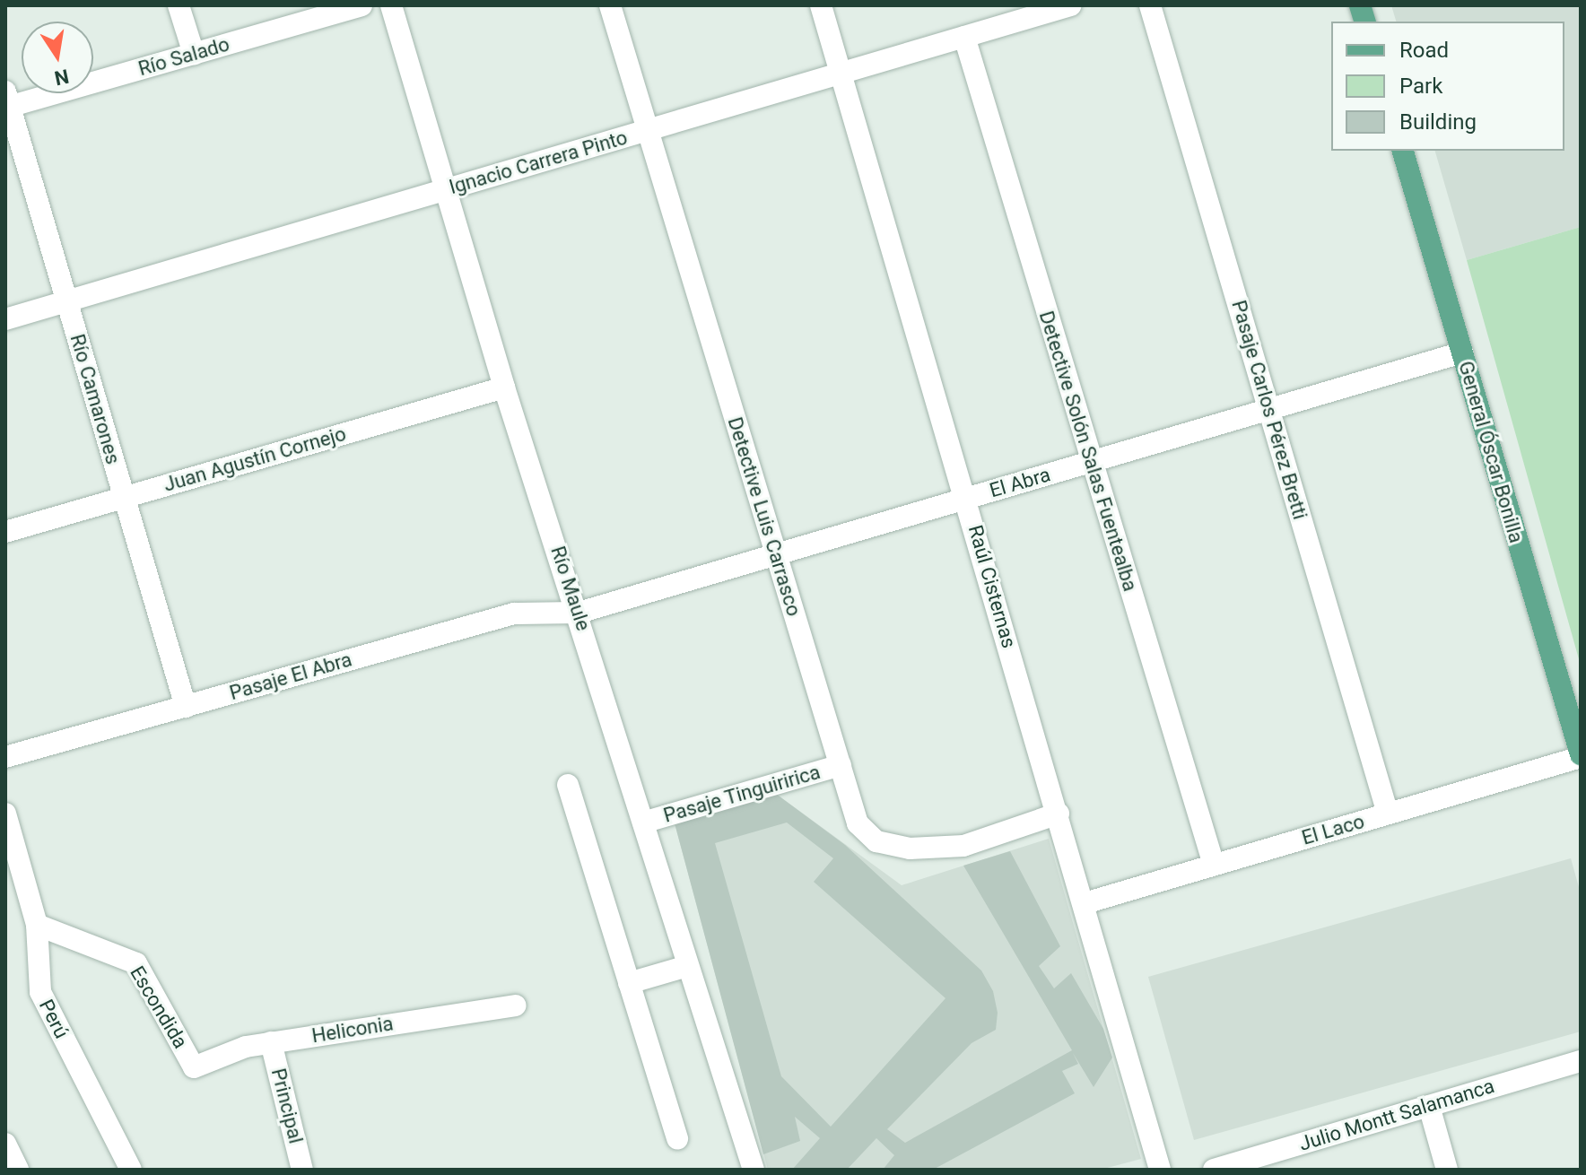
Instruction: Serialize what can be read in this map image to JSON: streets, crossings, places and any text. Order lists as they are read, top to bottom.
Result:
{
  "streets": {
    "main road": ["General Óscar Bonilla"],
    "street": [
      "Río Salado",
      "Ignacio Carrera Pinto",
      "Río Camarones",
      "Pasaje Carlos Pérez Bretti",
      "Detective Solón Salas Fuentealba",
      "Juan Agustín Cornejo",
      "El Abra",
      "Detective Luis Carrasco",
      "Raúl Cisternas",
      "Río Maule",
      "Pasaje El Abra",
      "Pasaje Tinguiririca",
      "El Laco",
      "Escondida",
      "Perú",
      "Heliconia",
      "Principal",
      "Julio Montt Salamanca"
    ]
  },
  "crossings": [
    ["Río Salado", "Río Camarones"],
    ["Ignacio Carrera Pinto", "Río Camarones"],
    ["Ignacio Carrera Pinto", "Detective Solón Salas Fuentealba"],
    ["Ignacio Carrera Pinto", "Detective Luis Carrasco"],
    ["Ignacio Carrera Pinto", "Raúl Cisternas"],
    ["Ignacio Carrera Pinto", "Río Maule"],
    ["Río Camarones", "Juan Agustín Cornejo"],
    ["Río Camarones", "Pasaje El Abra"],
    ["Pasaje Carlos Pérez Bretti", "El Abra"],
    ["Pasaje Carlos Pérez Bretti", "El Laco"],
    ["Detective Solón Salas Fuentealba", "El Abra"],
    ["Detective Solón Salas Fuentealba", "El Laco"],
    ["General Óscar Bonilla", "El Abra"],
    ["General Óscar Bonilla", "El Laco"],
    ["Juan Agustín Cornejo", "Río Maule"],
    ["El Abra", "Detective Luis Carrasco"],
    ["El Abra", "Raúl Cisternas"],
    ["El Abra", "Río Maule"],
    ["El Abra", "Pasaje El Abra"],
    ["Detective Luis Carrasco", "Raúl Cisternas"],
    ["Detective Luis Carrasco", "Pasaje Tinguiririca"],
    ["Raúl Cisternas", "El Laco"],
    ["Río Maule", "Pasaje El Abra"],
    ["Río Maule", "Pasaje Tinguiririca"],
    ["Escondida", "Perú"],
    ["Escondida", "Heliconia"],
    ["Heliconia", "Principal"]
  ],
  "legend": ["Road", "Park", "Building"],
  "north": "bottom"
}
